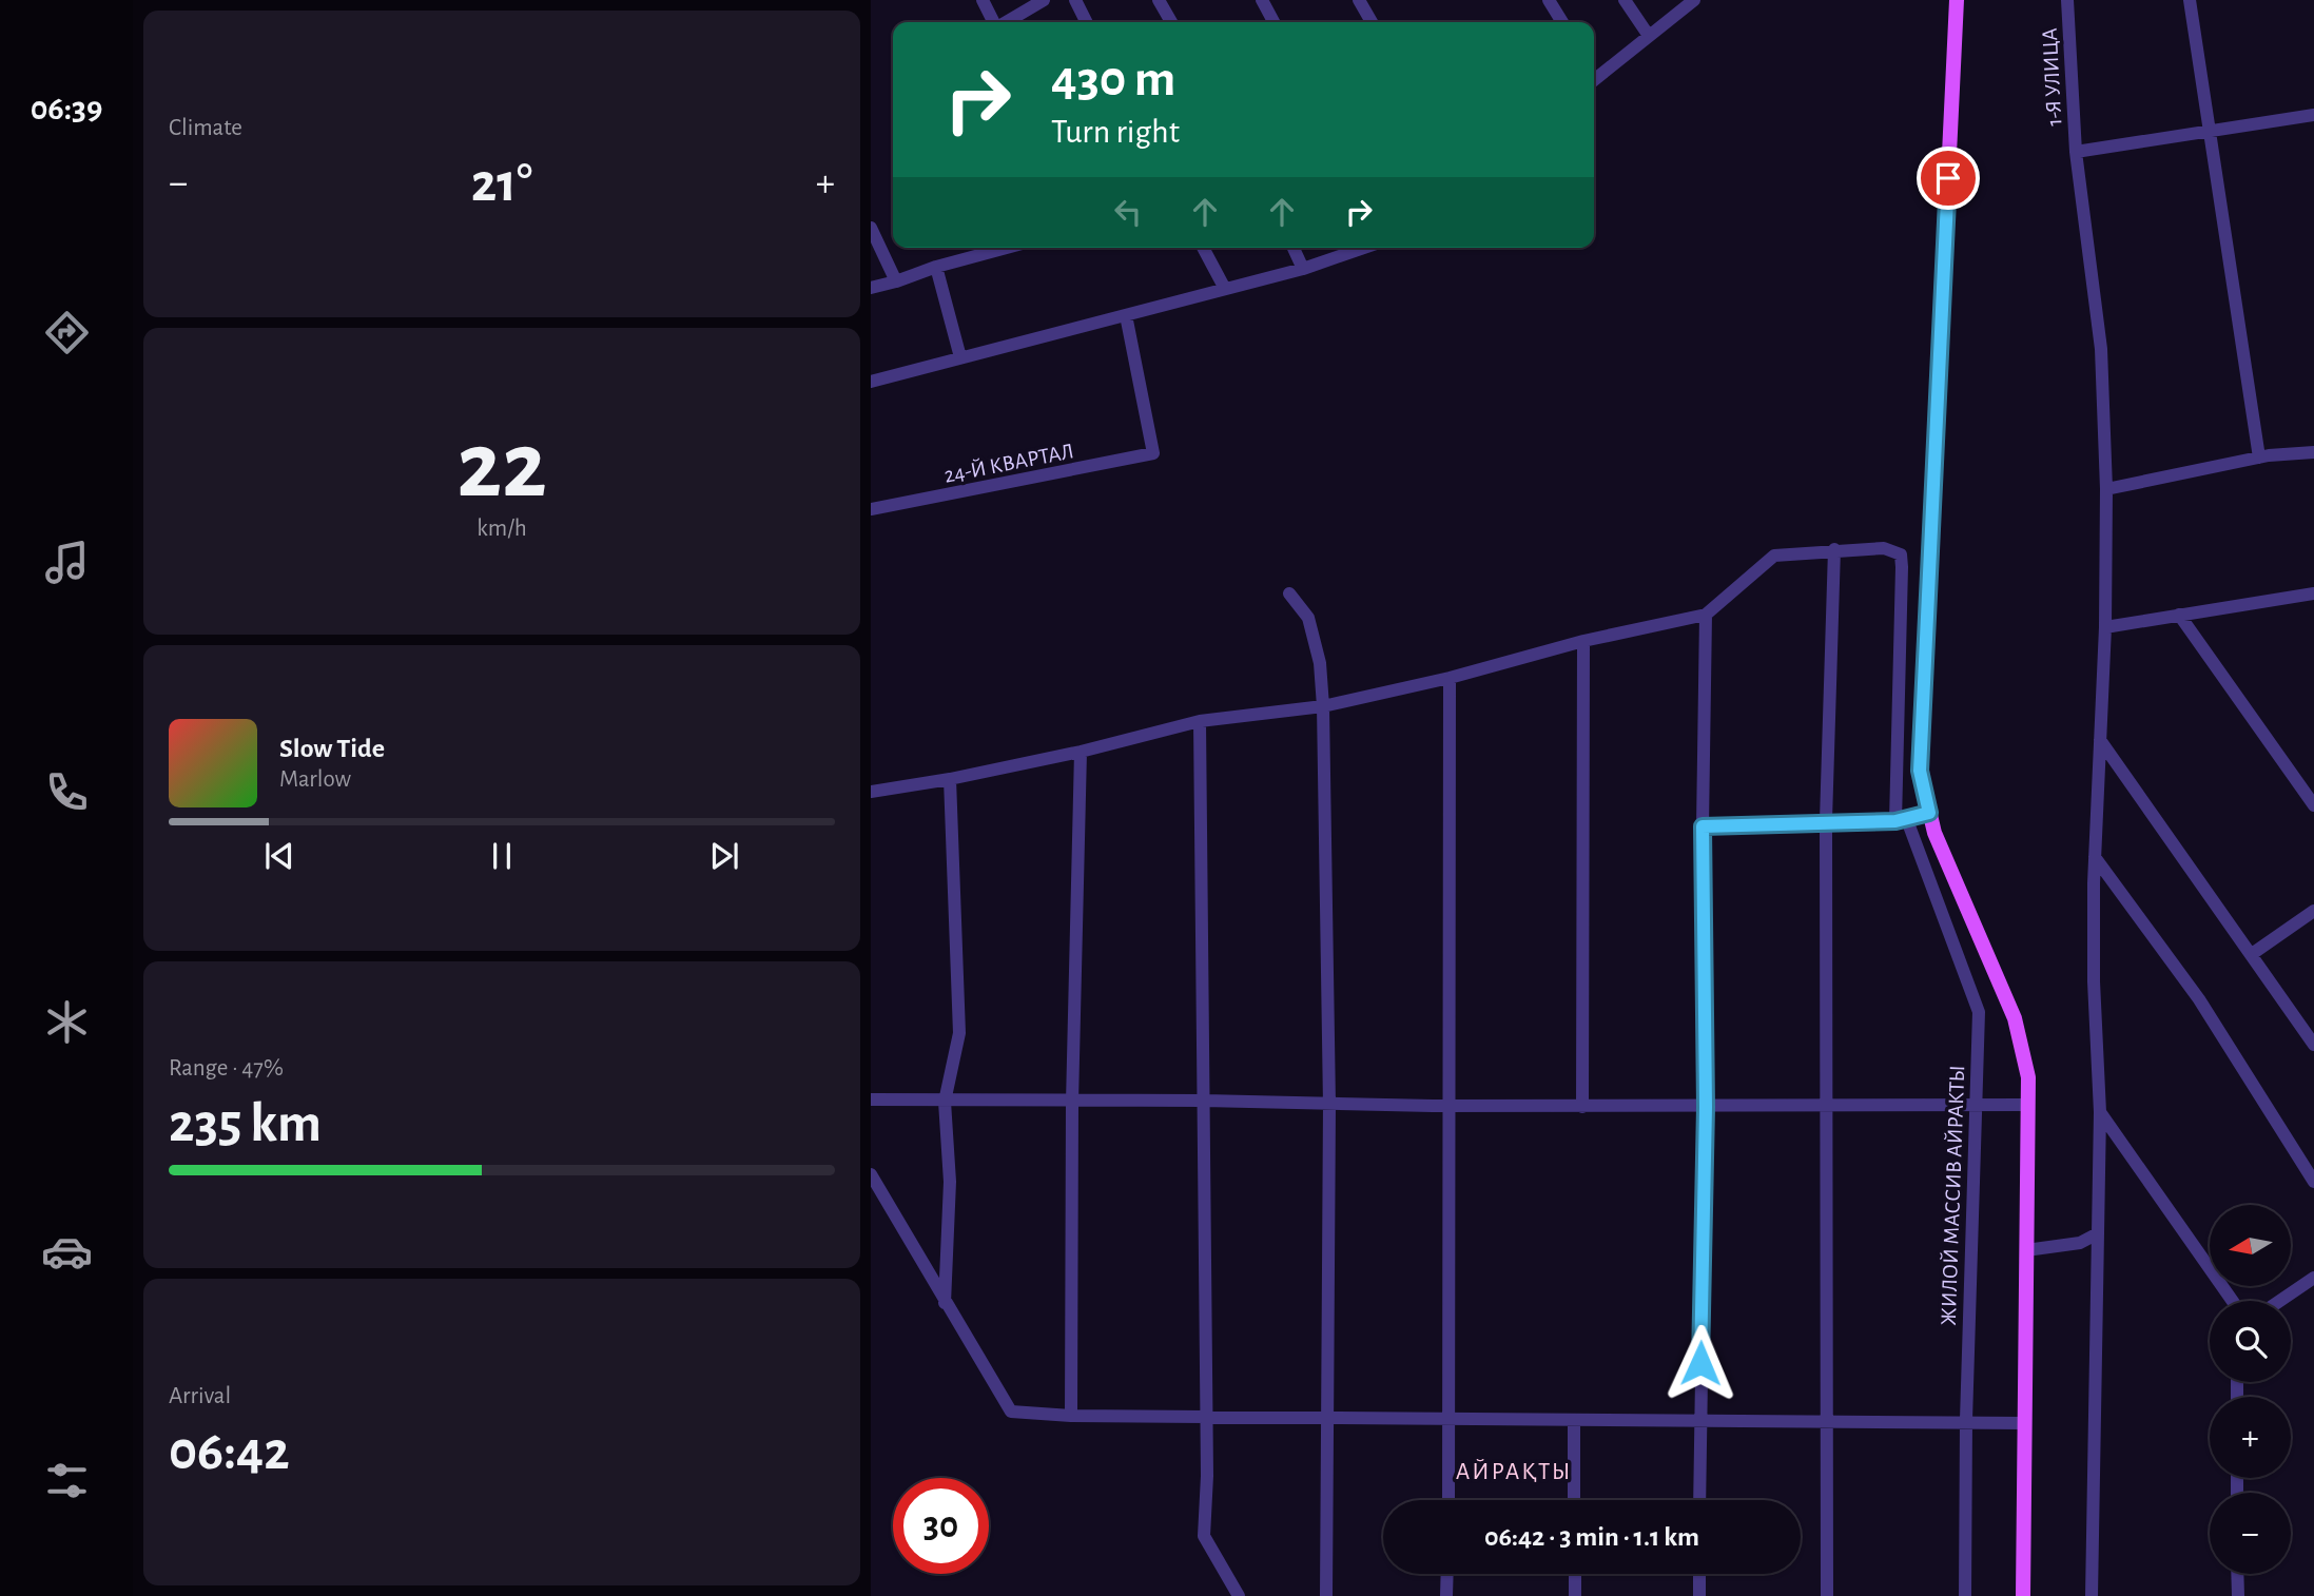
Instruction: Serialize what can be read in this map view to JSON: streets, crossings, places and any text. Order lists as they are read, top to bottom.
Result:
{
  "streets": {
    "street": ["1-Я УЛИЦА", "24-Й КВАРТАЛ", "ЖИЛОЙ МАССИВ АЙРАКТЫ"]
  },
  "districts": ["АЙРАҚТЫ"],
  "north": "left",
  "page": {
    "tabs": "06:39",
    "tile": [
      "Climate",
      ["22", "km/h"],
      ["Range · 47%", "235 km"],
      ["Arrival", "06:42"]
    ],
    "turn": ["430 m", "Turn right"],
    "heat": ["−", "21°", "+"],
    "song": ["Slow Tide", "Marlow"],
    "map_buttons": ["+", "−"],
    "limit": "30",
    "trip": "06:42 · 3 min · 1.1 km"
  }
}
